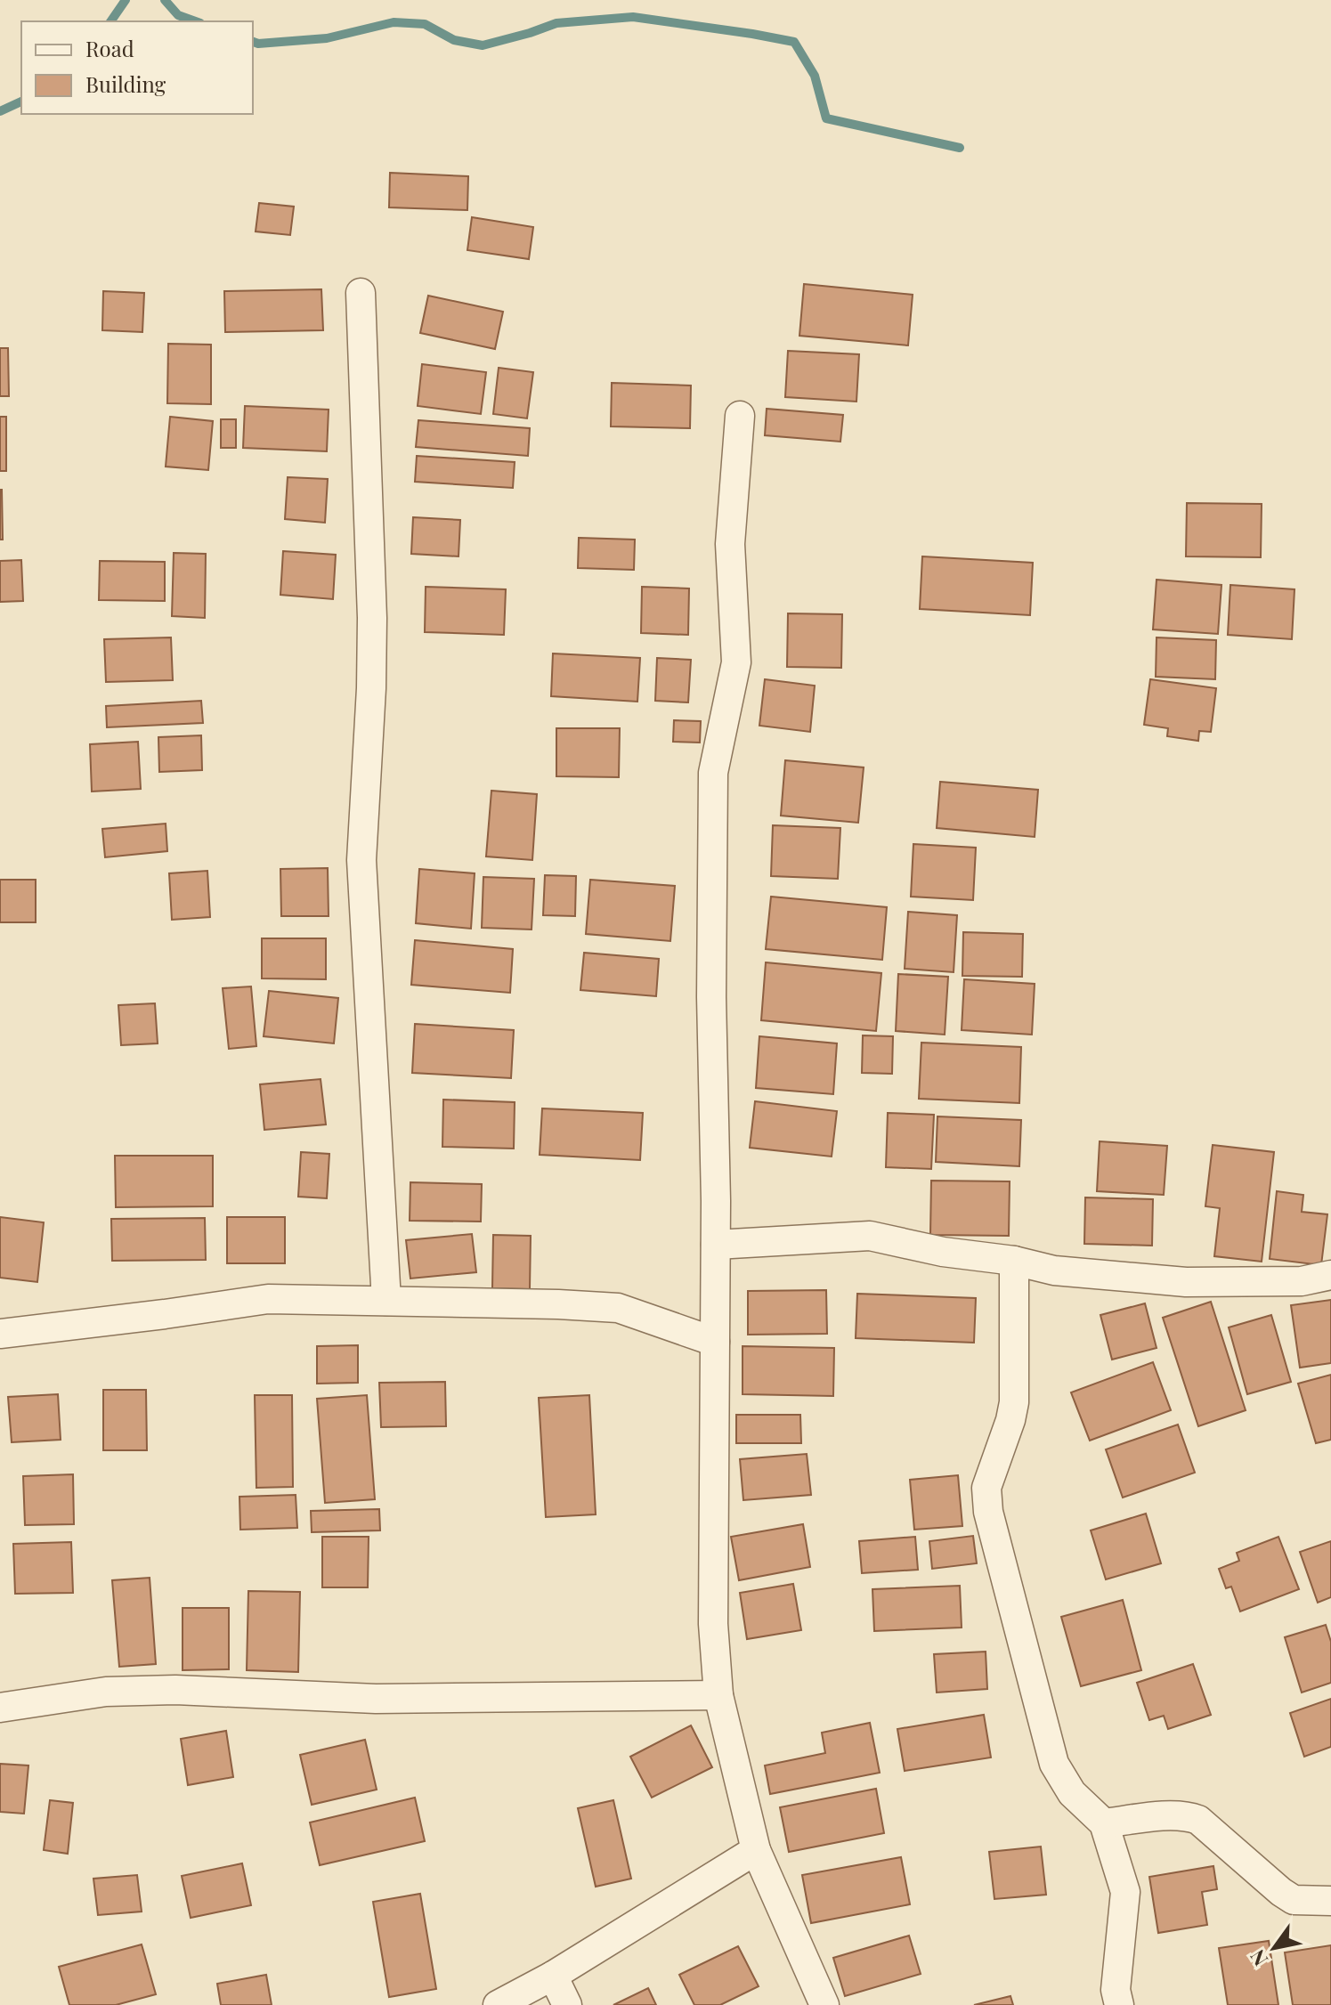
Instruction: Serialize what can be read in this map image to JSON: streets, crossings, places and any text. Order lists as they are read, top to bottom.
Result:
{
  "legend": ["Road", "Building"],
  "north": "bottom left"
}
